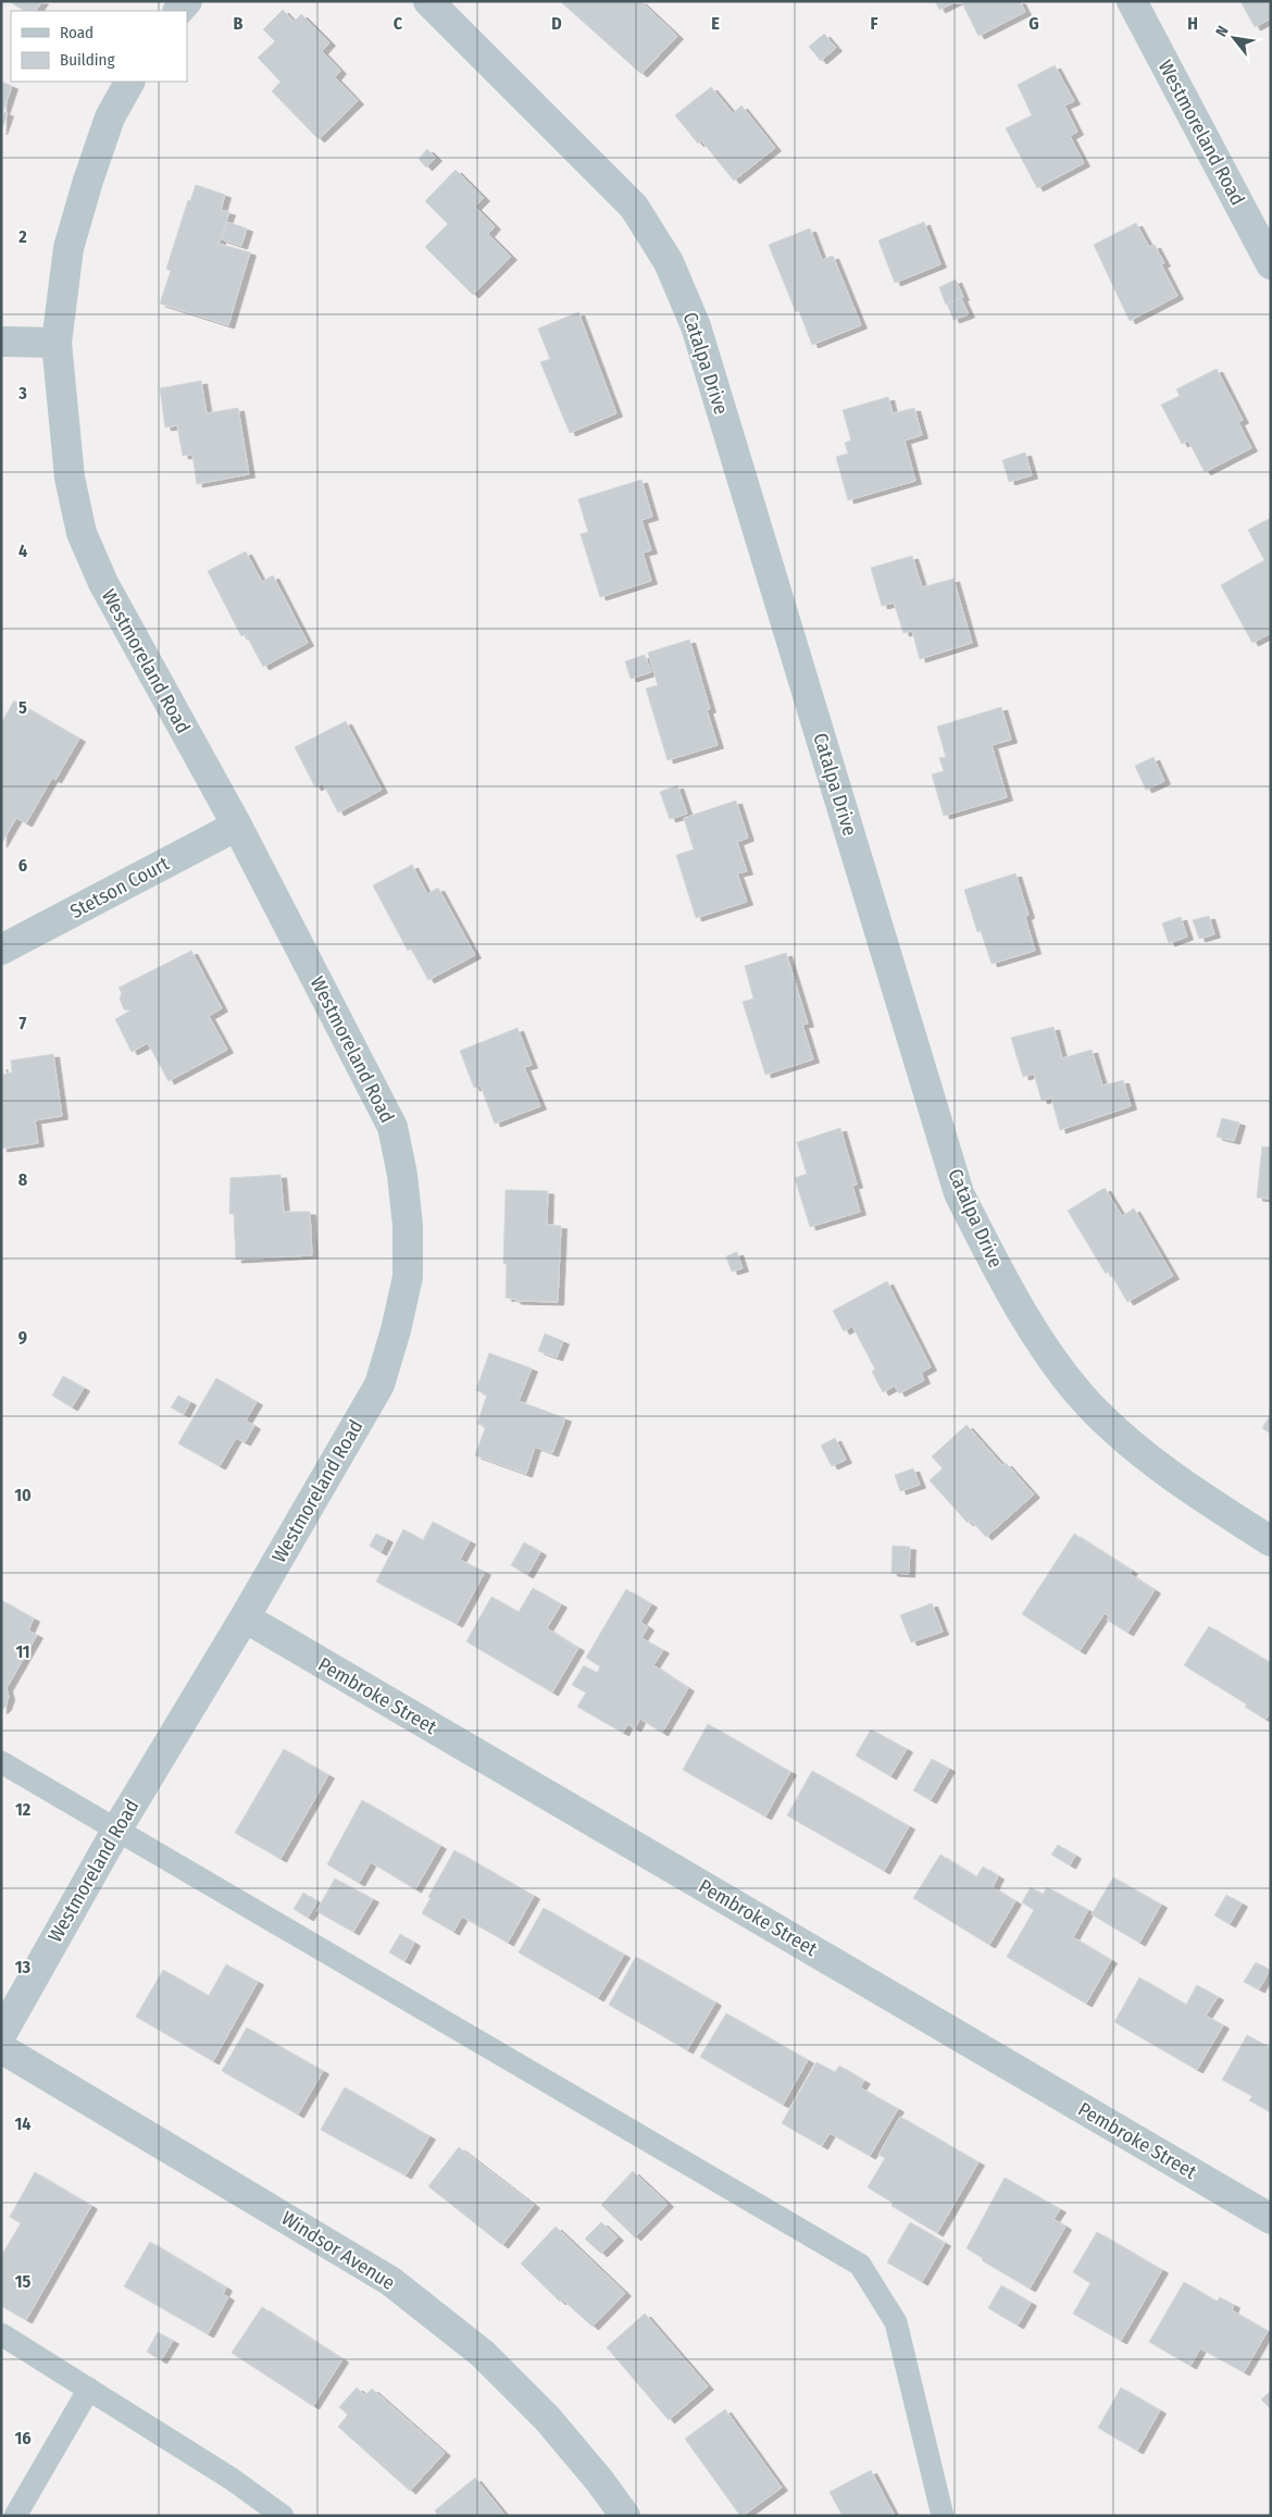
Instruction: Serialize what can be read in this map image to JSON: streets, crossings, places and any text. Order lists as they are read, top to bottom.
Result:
{
  "streets": {
    "street": [
      "Westmoreland Road",
      "Catalpa Drive",
      "Stetson Court",
      "Pembroke Street",
      "Windsor Avenue"
    ]
  },
  "crossings": [
    ["Westmoreland Road", "Stetson Court"],
    ["Westmoreland Road", "Pembroke Street"]
  ],
  "legend": ["Road", "Building"],
  "north": "top left",
  "grid": {
    "columns": [
      "B",
      "C",
      "D",
      "E",
      "F",
      "G",
      "H"
    ],
    "rows": [
      "2",
      "3",
      "4",
      "5",
      "6",
      "7",
      "8",
      "9",
      "10",
      "11",
      "12",
      "13",
      "14",
      "15",
      "16"
    ]
  }
}
